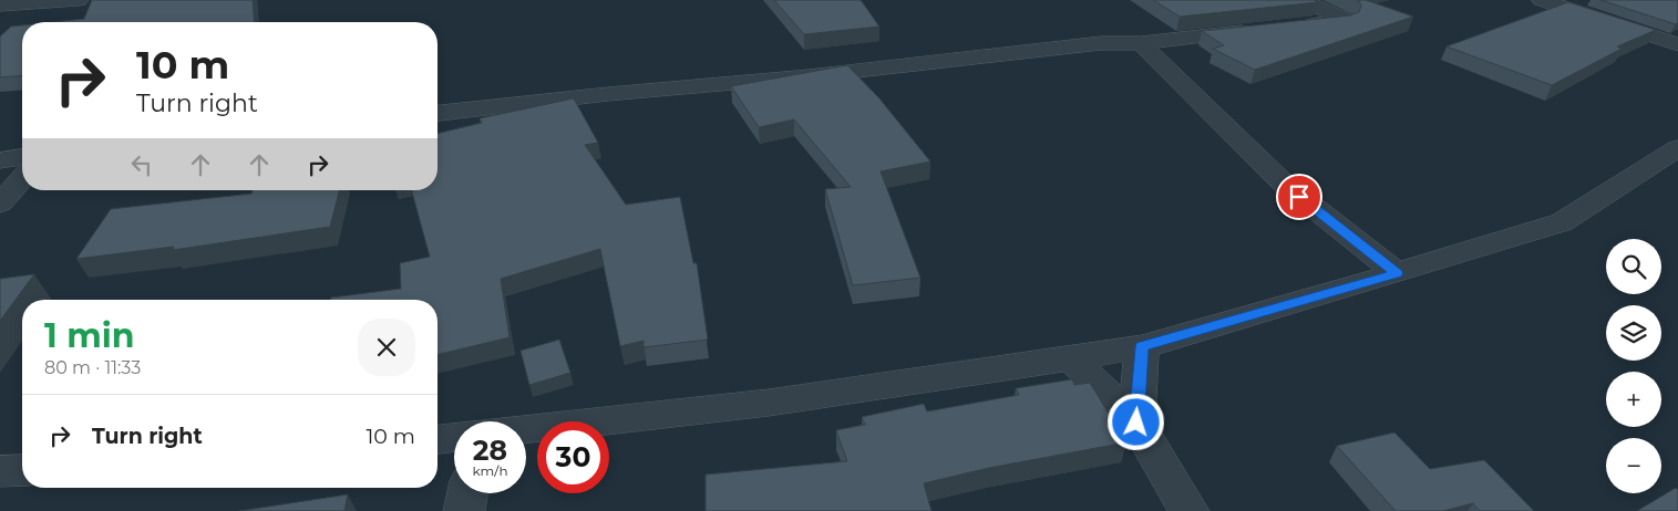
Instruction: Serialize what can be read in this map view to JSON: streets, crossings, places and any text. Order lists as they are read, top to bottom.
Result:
{
  "page": {
    "turn": ["10 m", "Turn right"],
    "map_buttons": ["+", "−"],
    "heading": ["1 min", "80 m · 11:33"],
    "list": [
      {
        "name": "Turn right",
        "value": "10 m"
      }
    ],
    "speed": "28 km/h",
    "limit": "30"
  }
}
